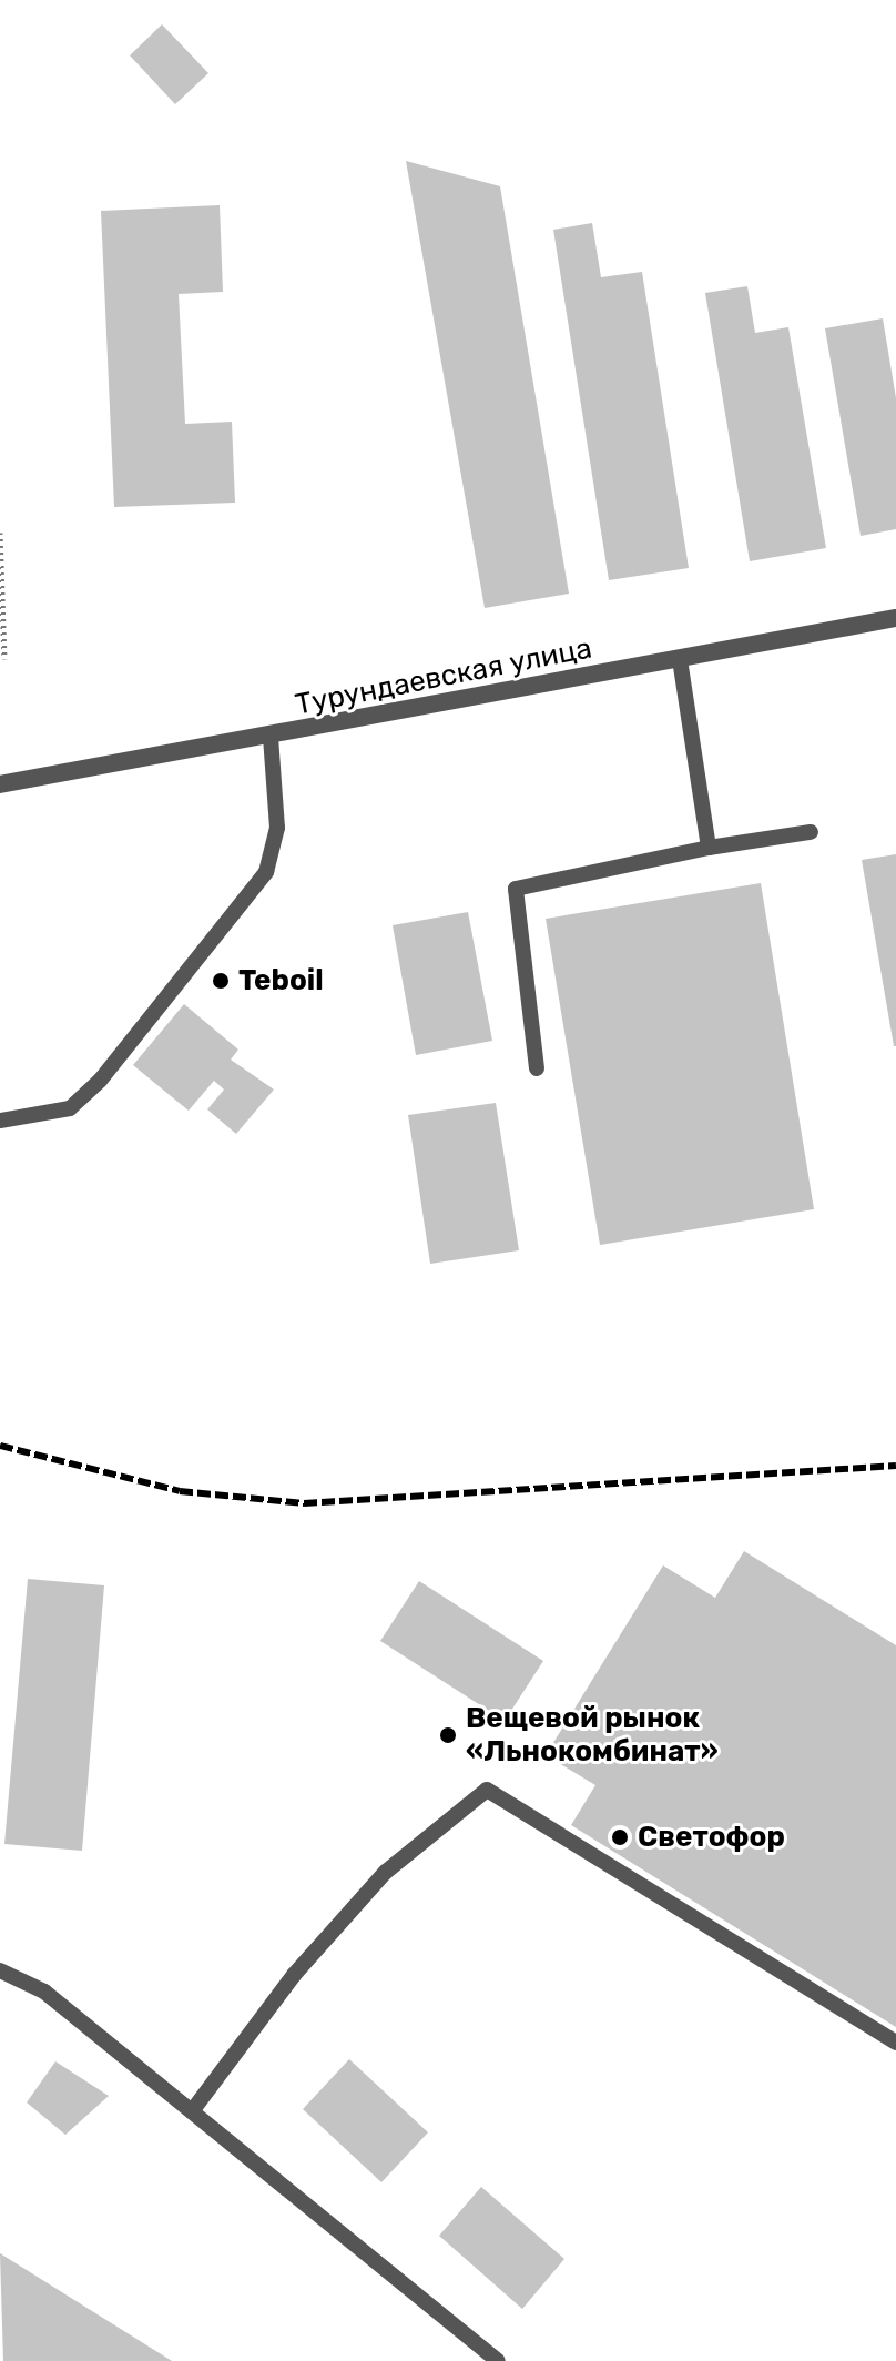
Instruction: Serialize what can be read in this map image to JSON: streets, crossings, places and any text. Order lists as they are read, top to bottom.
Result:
{
  "streets": {
    "street": ["Турундаевская улица"]
  },
  "places": ["Teboil", "Вещевой рынок «Льнокомбинат»", "Светофор"]
}
